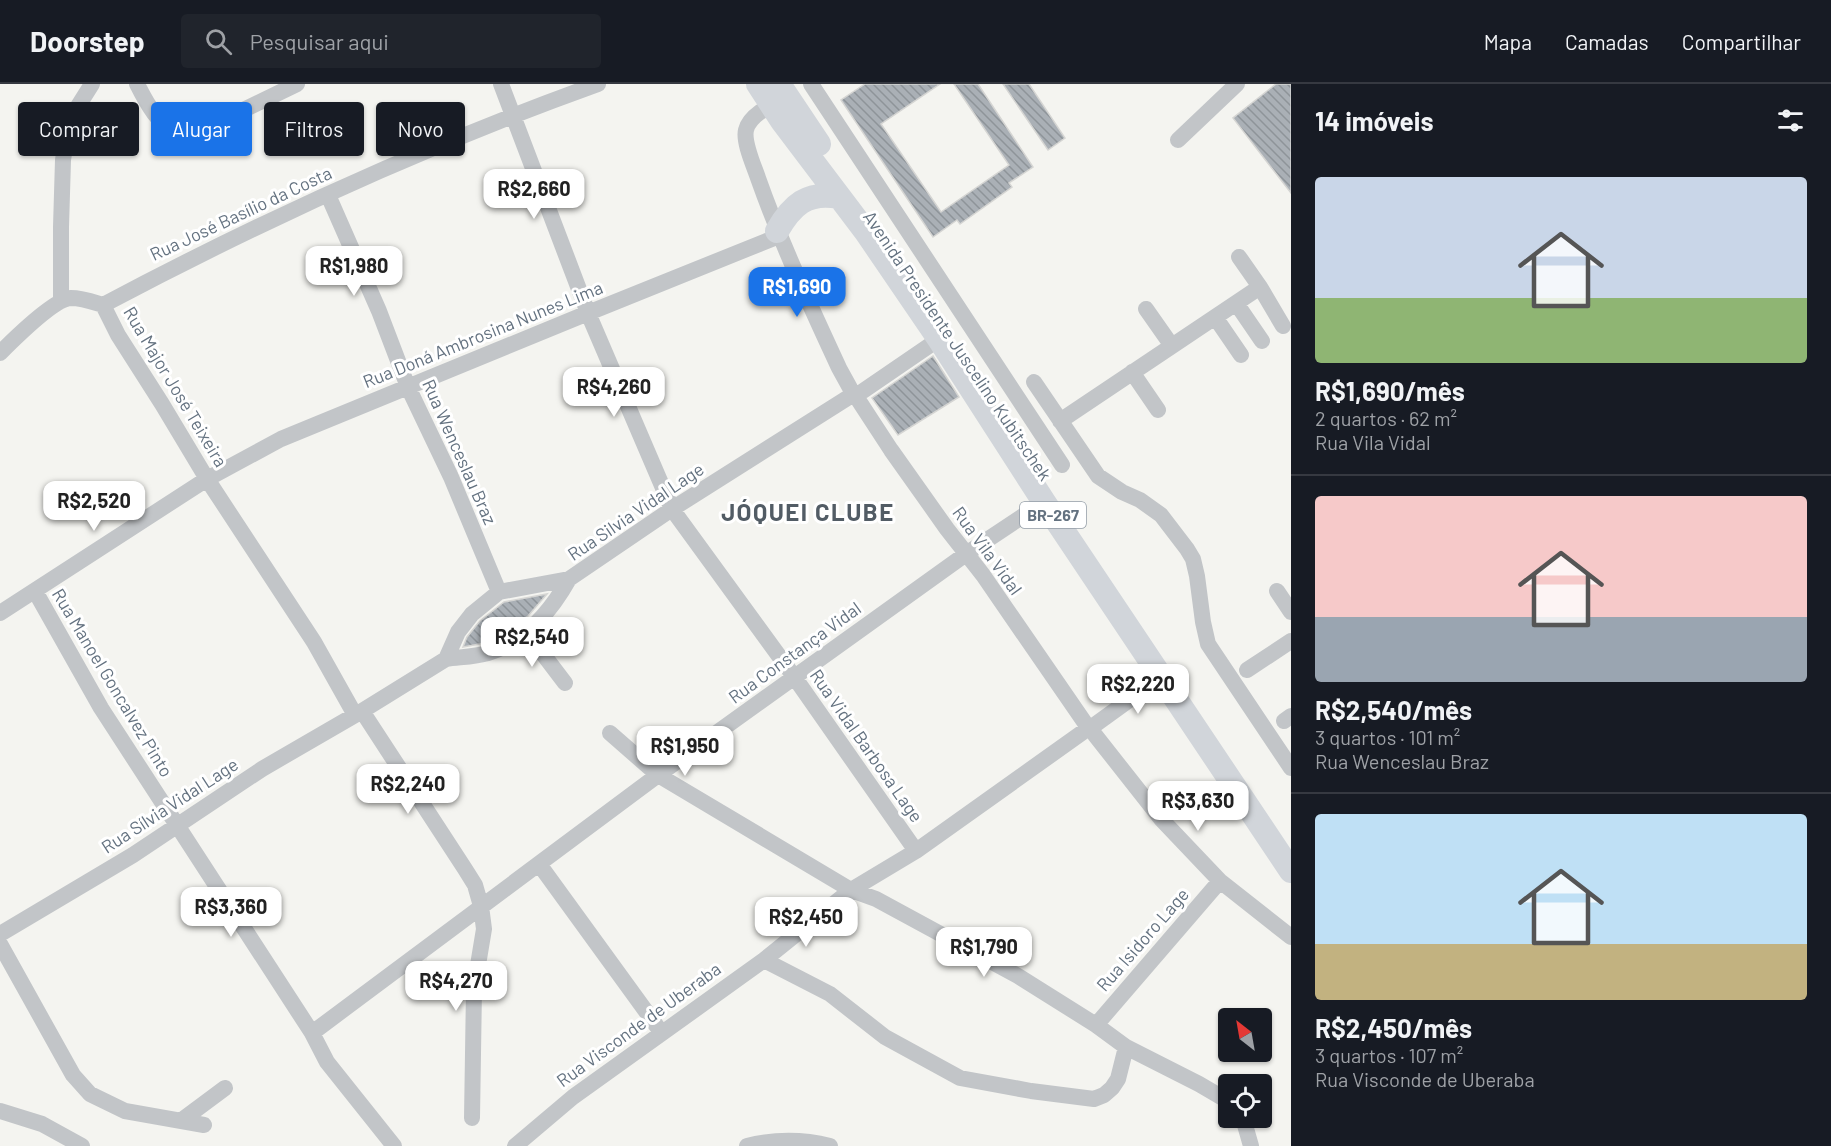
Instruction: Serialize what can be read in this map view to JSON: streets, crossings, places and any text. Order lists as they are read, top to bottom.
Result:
{
  "streets": {
    "highway": ["Avenida Presidente Juscelino Kubitschek", "BR-267"],
    "street": [
      "Rua José Basílio da Costa",
      "Rua Doná Ambrosina Nunes Lima",
      "Rua Major José Teixeira",
      "Rua Wenceslau Braz",
      "Rua Silvia Vidal Lage",
      "Rua Vila Vidal",
      "Rua Constança Vidal",
      "Rua Manoel Goncalvez Pinto",
      "Rua Vidal Barbosa Lage",
      "Rua Sílvia Vidal Lage",
      "Rua Isidoro Lage",
      "Rua Visconde de Uberaba"
    ]
  },
  "crossings": [
    ["Rua José Basílio da Costa", "Rua Major José Teixeira"],
    ["Rua José Basílio da Costa", "Rua Wenceslau Braz"],
    ["Rua José Basílio da Costa", "Rua Vidal Barbosa Lage"],
    ["Rua Doná Ambrosina Nunes Lima", "Rua Major José Teixeira"],
    ["Rua Doná Ambrosina Nunes Lima", "Rua Wenceslau Braz"],
    ["Rua Doná Ambrosina Nunes Lima", "Rua Vila Vidal"],
    ["Rua Doná Ambrosina Nunes Lima", "Rua Manoel Goncalvez Pinto"],
    ["Rua Doná Ambrosina Nunes Lima", "Rua Vidal Barbosa Lage"],
    ["Avenida Presidente Juscelino Kubitschek", "Rua Silvia Vidal Lage"],
    ["Avenida Presidente Juscelino Kubitschek", "Rua Vila Vidal"],
    ["Avenida Presidente Juscelino Kubitschek", "Rua Constança Vidal"],
    ["Avenida Presidente Juscelino Kubitschek", "Rua Visconde de Uberaba"],
    ["Rua Major José Teixeira", "Rua Constança Vidal"],
    ["Rua Major José Teixeira", "Rua Sílvia Vidal Lage"],
    ["Rua Wenceslau Braz", "Rua Silvia Vidal Lage"],
    ["Rua Silvia Vidal Lage", "Rua Vila Vidal"],
    ["Rua Silvia Vidal Lage", "Rua Vidal Barbosa Lage"],
    ["Rua Vila Vidal", "Rua Constança Vidal"],
    ["Rua Vila Vidal", "Rua Isidoro Lage"],
    ["Rua Vila Vidal", "Rua Visconde de Uberaba"],
    ["Rua Constança Vidal", "Rua Manoel Goncalvez Pinto"],
    ["Rua Constança Vidal", "Rua Vidal Barbosa Lage"],
    ["Rua Manoel Goncalvez Pinto", "Rua Sílvia Vidal Lage"],
    ["Rua Vidal Barbosa Lage", "Rua Visconde de Uberaba"]
  ],
  "districts": ["JÓQUEI CLUBE"],
  "north": "top left",
  "page": {
    "header": "Doorstep",
    "search": "Pesquisar aqui",
    "nav": ["Mapa", "Camadas", "Compartilhar"],
    "heading": "14 imóveis",
    "chip": [
      "Comprar",
      "Alugar",
      "Filtros",
      "Novo"
    ],
    "list": [
      {
        "name": "R$1,690/mês",
        "note": "2 quartos · 62 m² · Rua Vila Vidal"
      },
      {
        "name": "R$2,540/mês",
        "note": "3 quartos · 101 m² · Rua Wenceslau Braz"
      },
      {
        "name": "R$2,450/mês",
        "note": "3 quartos · 107 m² · Rua Visconde de Uberaba"
      }
    ],
    "price": [
      "R$2,660",
      "R$1,980",
      "R$1,690",
      "R$4,260",
      "R$2,520",
      "R$2,540",
      "R$2,220",
      "R$1,950",
      "R$2,240",
      "R$3,630",
      "R$3,360",
      "R$2,450",
      "R$1,790",
      "R$4,270"
    ]
  }
}
